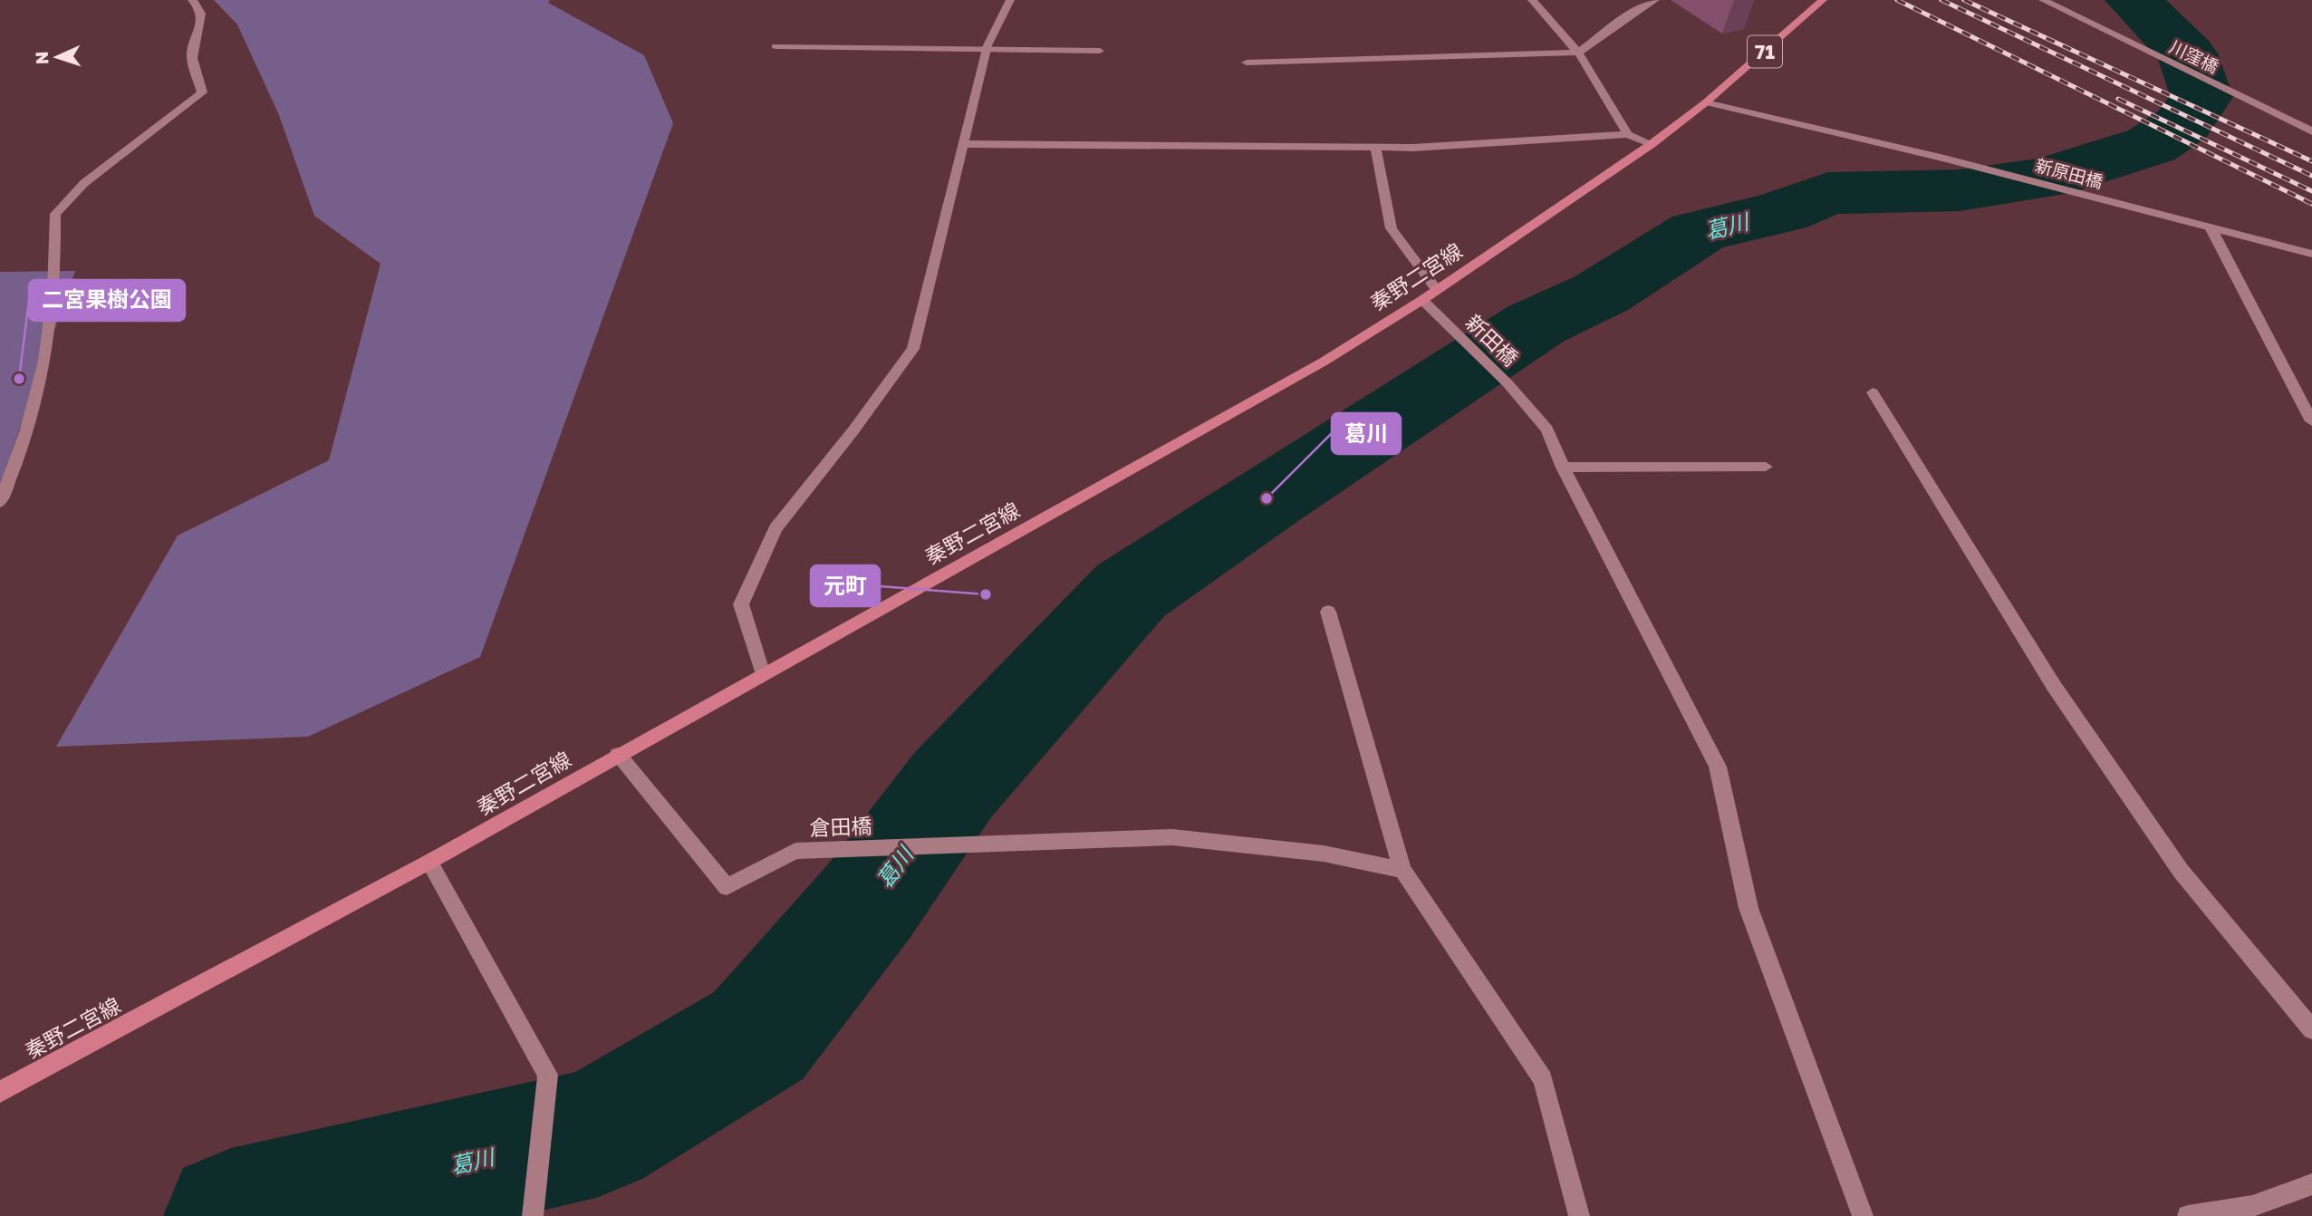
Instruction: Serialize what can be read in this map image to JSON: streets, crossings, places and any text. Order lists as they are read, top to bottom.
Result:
{
  "streets": {
    "main road": ["71", "秦野二宮線"],
    "street": [
      "川窪橋",
      "新原田橋",
      "新田橋",
      "倉田橋"
    ]
  },
  "crossings": [
    ["新原田橋", "秦野二宮線"],
    ["秦野二宮線", "新田橋"],
    ["秦野二宮線", "倉田橋"]
  ],
  "water": ["葛川"],
  "places": ["二宮果樹公園", "葛川", "元町"],
  "north": "left"
}
